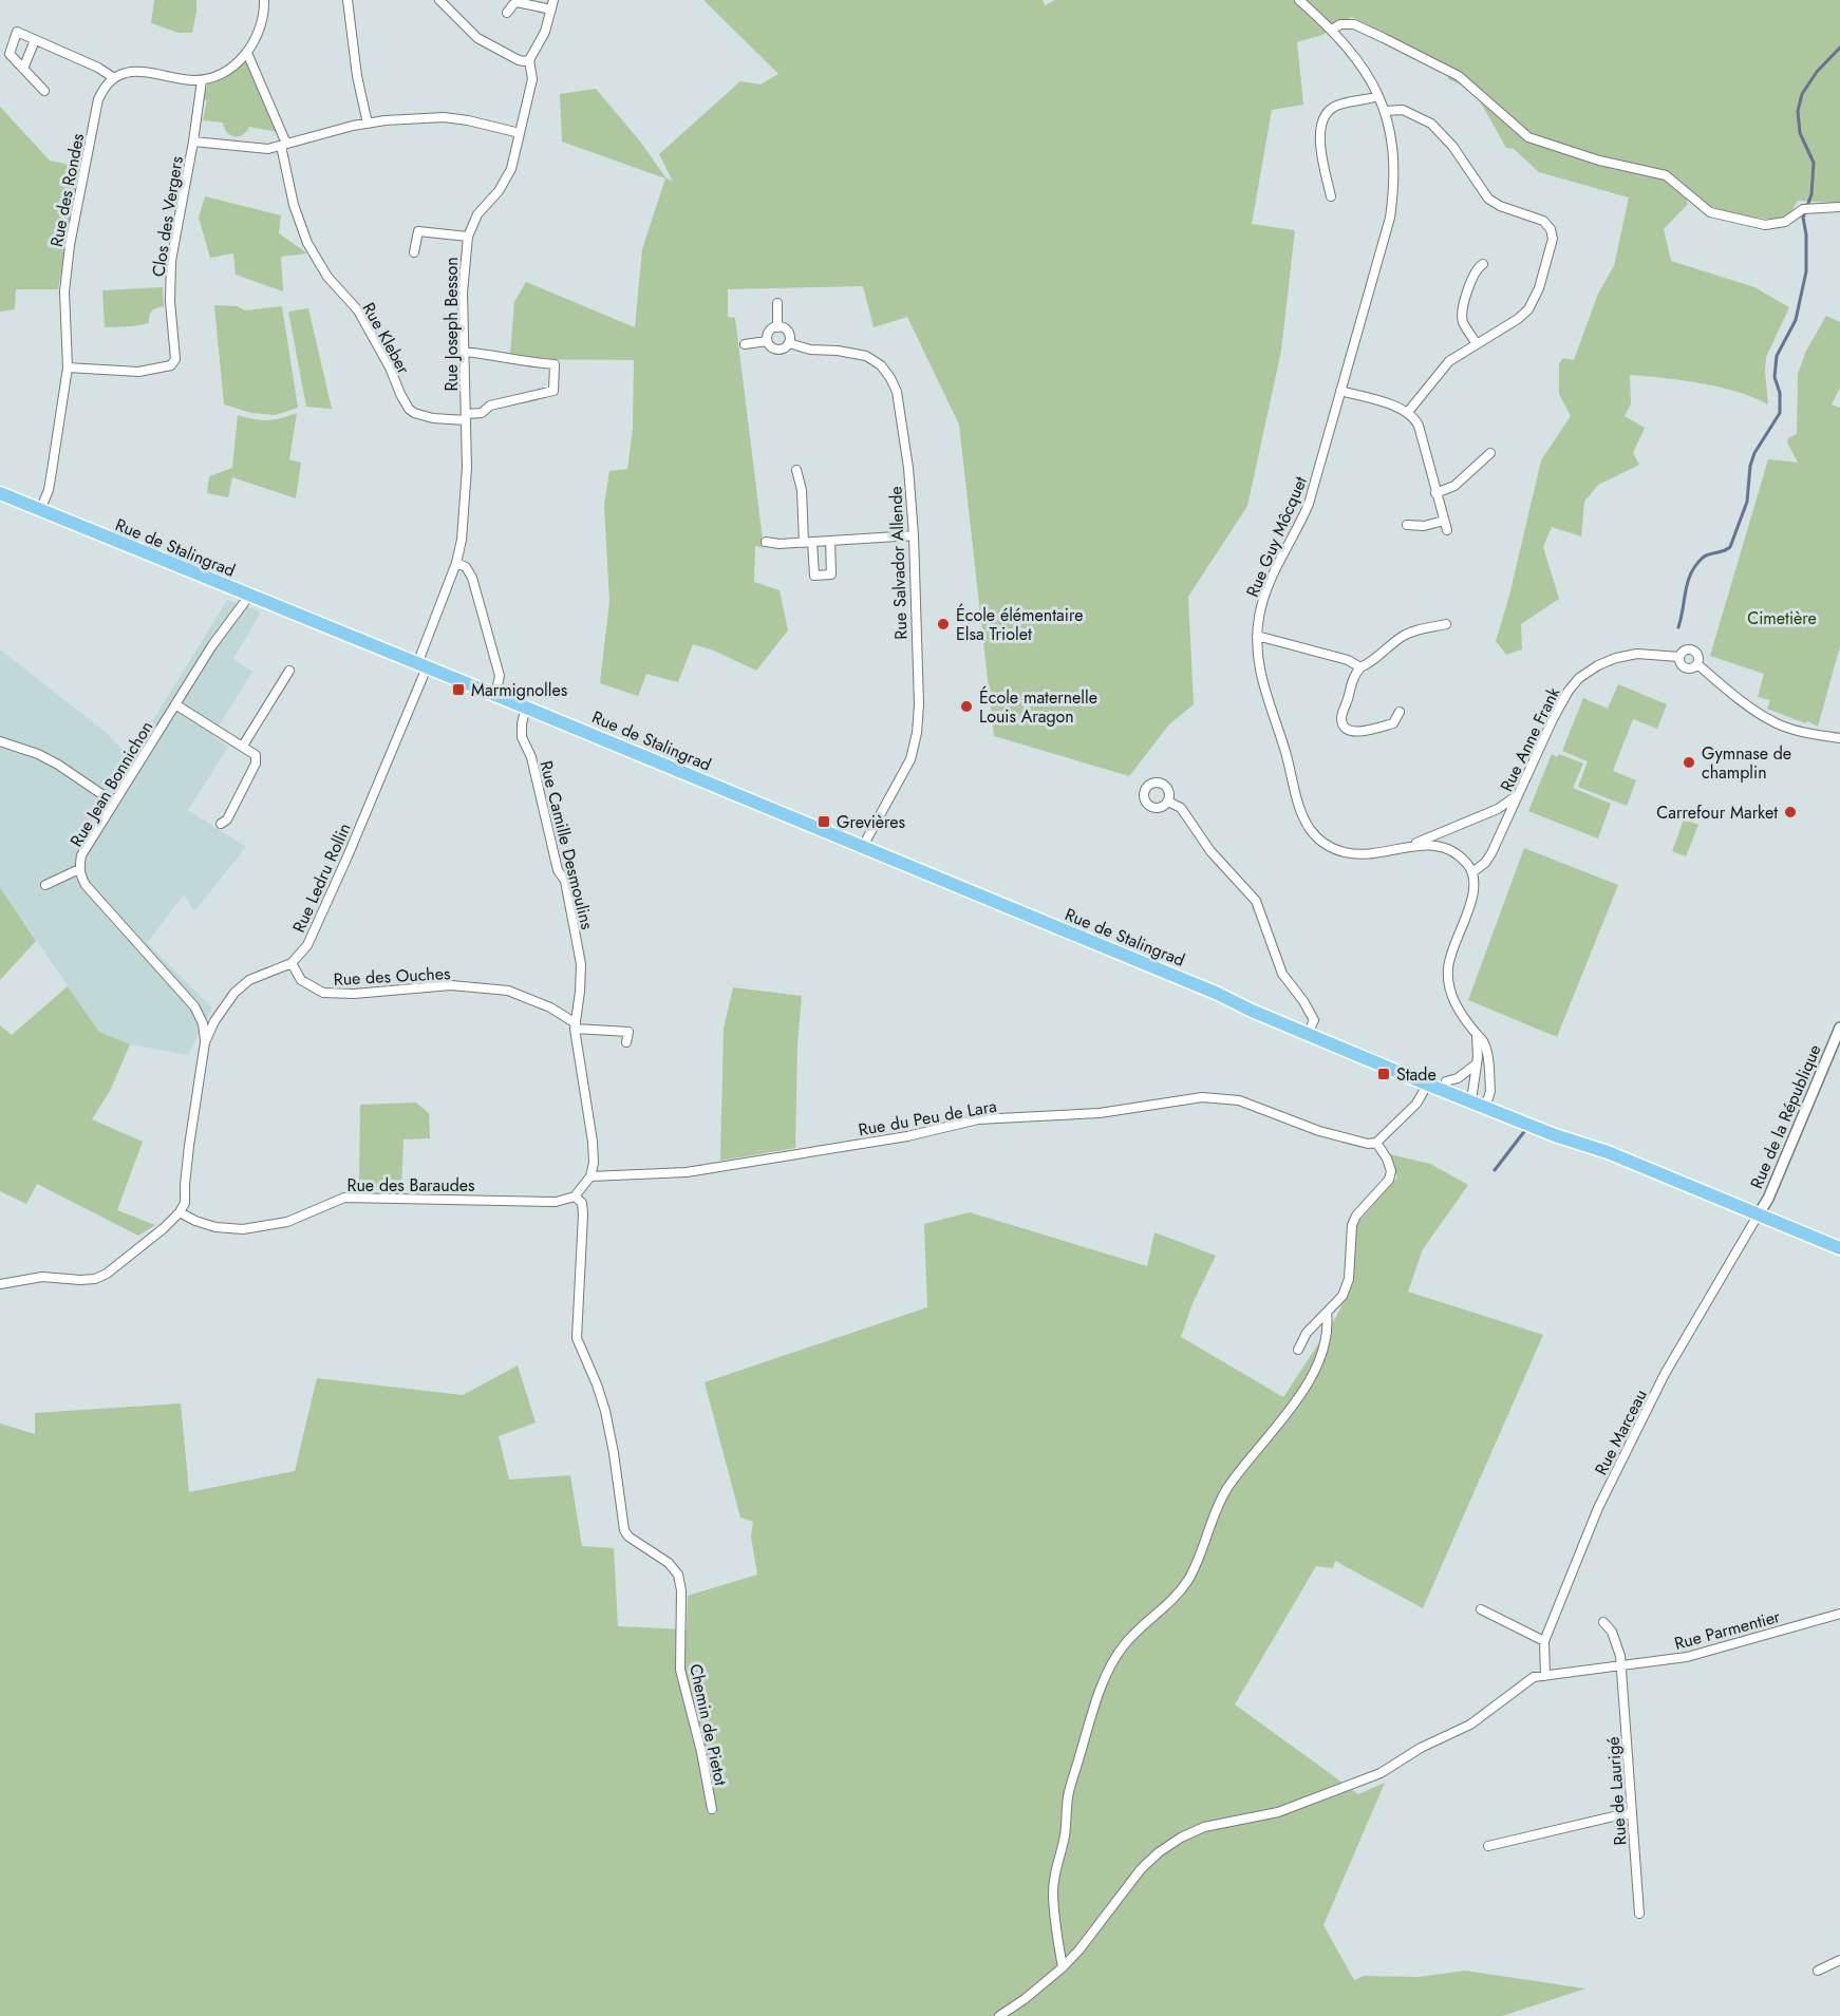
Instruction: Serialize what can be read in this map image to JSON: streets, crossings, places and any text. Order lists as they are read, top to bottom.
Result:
{
  "streets": {
    "main road": ["Rue de Stalingrad"],
    "street": [
      "Rue des Rondes",
      "Clos des Vergers",
      "Rue Joseph Besson",
      "Rue Kleber",
      "Rue Guy Môcquet",
      "Rue Salvador Allende",
      "Rue Anne Frank",
      "Rue Jean Bonnichon",
      "Rue Camille Desmoulins",
      "Rue Ledru Rollin",
      "Rue des Ouches",
      "Rue de la République",
      "Rue du Peu de Lara",
      "Rue des Baraudes",
      "Rue Marceau",
      "Rue Parmentier",
      "Chemin de Pietot",
      "Rue de Laurigé"
    ]
  },
  "crossings": [
    ["Rue des Rondes", "Clos des Vergers"],
    ["Rue des Rondes", "Rue de Stalingrad"],
    ["Rue Joseph Besson", "Rue Kleber"],
    ["Rue Joseph Besson", "Rue Ledru Rollin"],
    ["Rue Guy Môcquet", "Rue Anne Frank"],
    ["Rue de Stalingrad", "Rue Salvador Allende"],
    ["Rue de Stalingrad", "Rue Jean Bonnichon"],
    ["Rue de Stalingrad", "Rue Camille Desmoulins"],
    ["Rue de Stalingrad", "Rue Ledru Rollin"],
    ["Rue Camille Desmoulins", "Rue des Ouches"],
    ["Rue Camille Desmoulins", "Rue du Peu de Lara"],
    ["Rue Ledru Rollin", "Rue des Ouches"],
    ["Rue de la République", "Rue Marceau"],
    ["Rue des Baraudes", "Chemin de Pietot"],
    ["Rue Marceau", "Rue Parmentier"],
    ["Rue Parmentier", "Rue de Laurigé"]
  ],
  "parks": ["Cimetière"],
  "places": {
    "other": [
      "École élémentaire Elsa Triolet",
      "École maternelle Louis Aragon",
      "Gymnase de champlin",
      "Carrefour Market"
    ],
    "transit": ["Marmignolles", "Grevières", "Stade"]
  }
}
